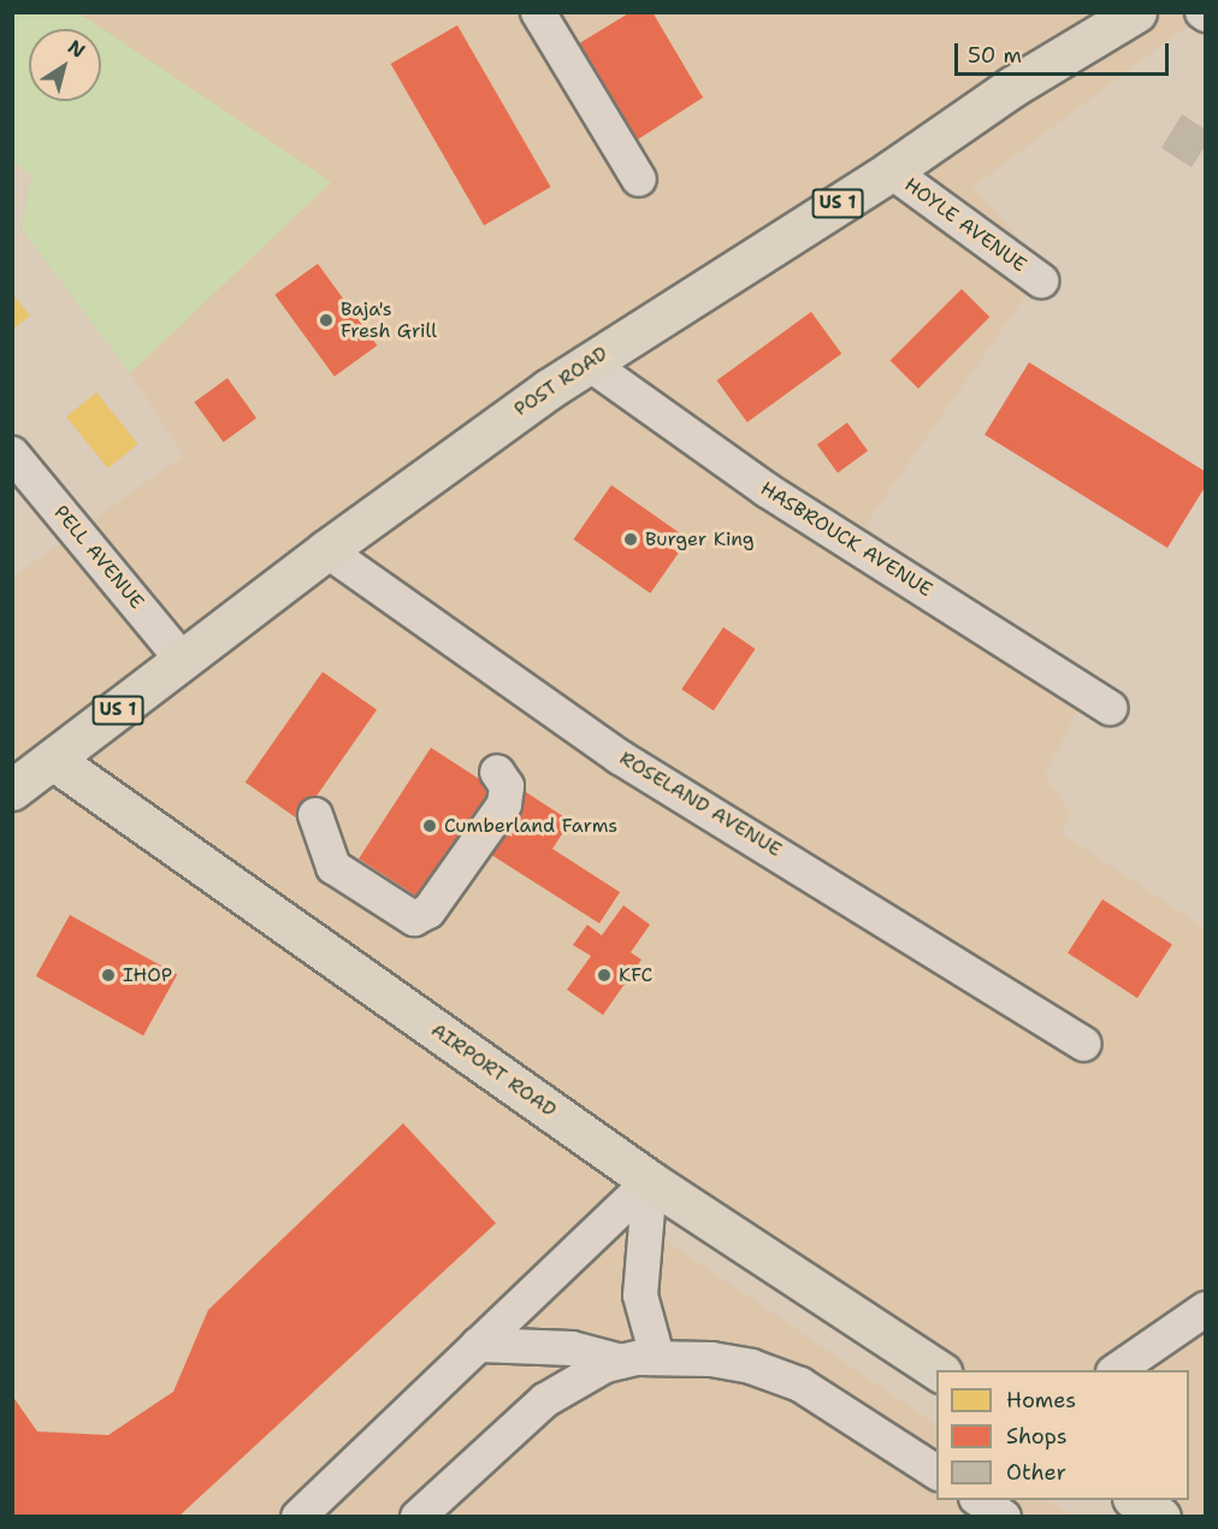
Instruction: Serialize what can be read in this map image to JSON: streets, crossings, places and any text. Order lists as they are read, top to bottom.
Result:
{
  "streets": {
    "main road": ["US 1", "POST ROAD", "AIRPORT ROAD"],
    "street": [
      "HOYLE AVENUE",
      "HASBROUCK AVENUE",
      "PELL AVENUE",
      "ROSELAND AVENUE"
    ]
  },
  "crossings": [
    ["HOYLE AVENUE", "POST ROAD"],
    ["POST ROAD", "HASBROUCK AVENUE"],
    ["POST ROAD", "PELL AVENUE"],
    ["POST ROAD", "ROSELAND AVENUE"],
    ["POST ROAD", "AIRPORT ROAD"]
  ],
  "places": [
    "Baja's Fresh Grill",
    "Burger King",
    "Cumberland Farms",
    "IHOP",
    "KFC"
  ],
  "legend": ["Homes", "Shops", "Other"],
  "scale_bar": "50 m",
  "north": "top right"
}
